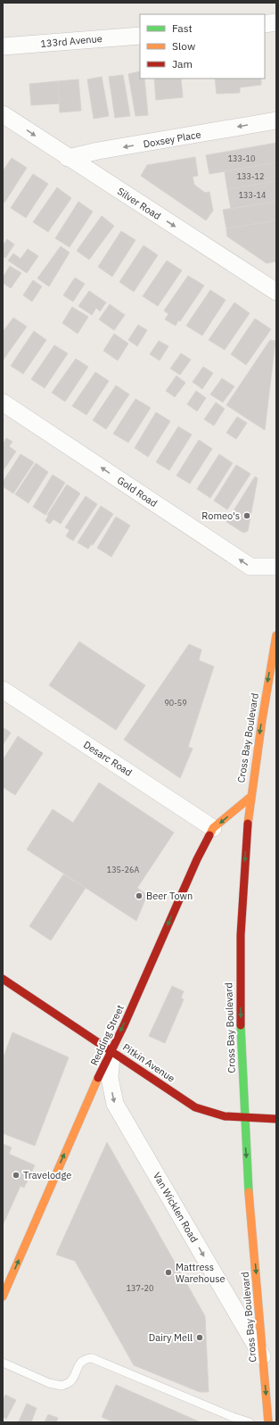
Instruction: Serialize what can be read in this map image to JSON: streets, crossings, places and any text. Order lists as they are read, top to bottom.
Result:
{
  "streets": {
    "street": [
      "133rd Avenue",
      "Doxsey Place",
      "Silver Road",
      "Gold Road",
      "Cross Bay Boulevard",
      "Desarc Road",
      "Redding Street",
      "Pitkin Avenue",
      "Van Wicklen Road"
    ]
  },
  "crossings": [
    ["Doxsey Place", "Silver Road"],
    ["Cross Bay Boulevard", "Redding Street"],
    ["Cross Bay Boulevard", "Pitkin Avenue"],
    ["Cross Bay Boulevard", "Van Wicklen Road"],
    ["Desarc Road", "Redding Street"],
    ["Redding Street", "Pitkin Avenue"],
    ["Redding Street", "Van Wicklen Road"],
    ["Pitkin Avenue", "Van Wicklen Road"]
  ],
  "one_way": [
    "Doxsey Place",
    "Silver Road",
    "Gold Road",
    "Cross Bay Boulevard",
    "Van Wicklen Road"
  ],
  "places": [
    "Romeo's",
    "Beer Town",
    "Travelodge",
    "Mattress Warehouse",
    "Dairy Mell"
  ],
  "house_numbers": [
    "133-10",
    "133-12",
    "133-14",
    "90-59",
    "135-26A",
    "137-20"
  ],
  "legend": ["Fast", "Slow", "Jam"]
}
